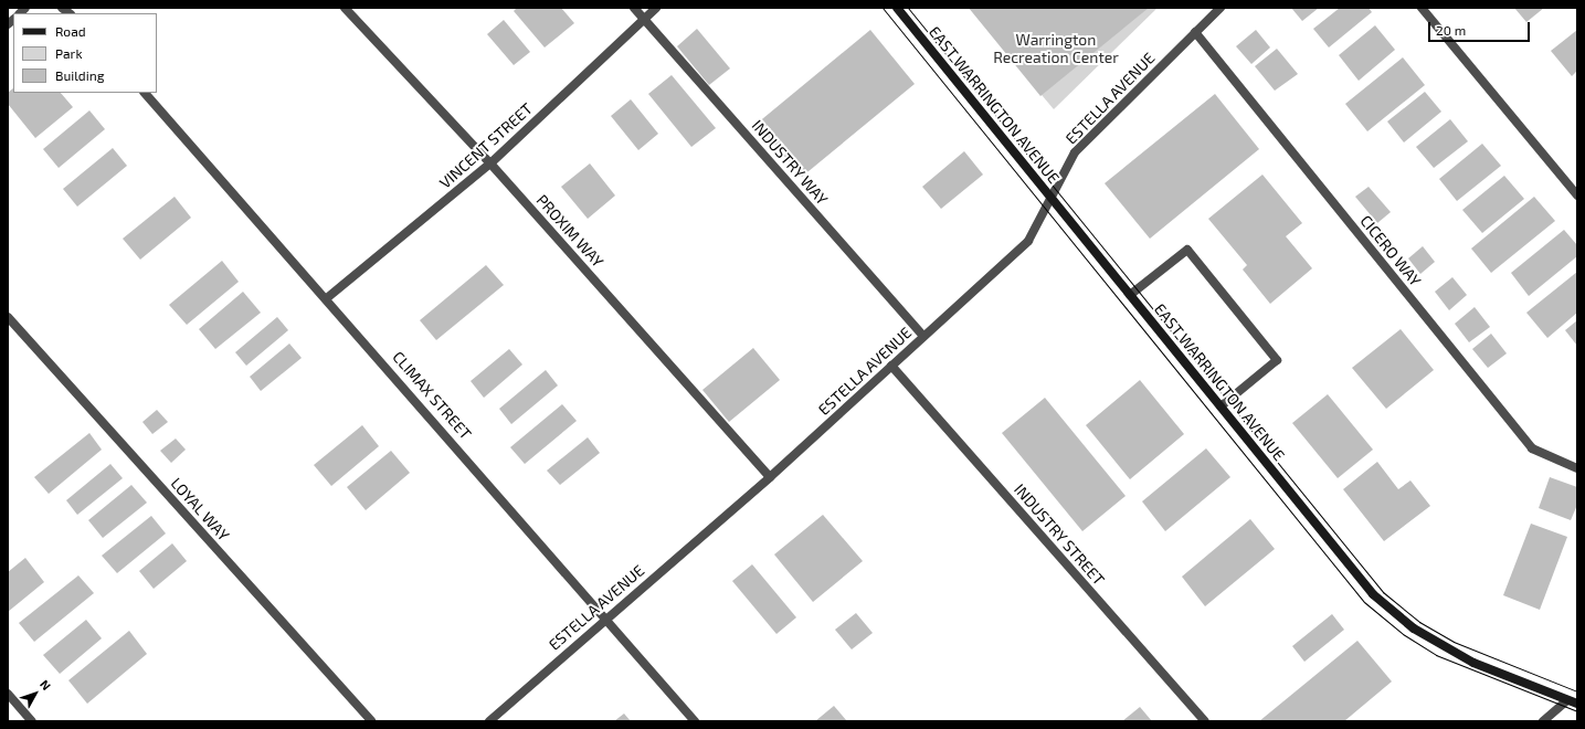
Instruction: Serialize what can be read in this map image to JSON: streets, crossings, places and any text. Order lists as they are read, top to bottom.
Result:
{
  "streets": {
    "main road": ["EAST WARRINGTON AVENUE"],
    "street": [
      "ESTELLA AVENUE",
      "VINCENT STREET",
      "INDUSTRY WAY",
      "PROXIM WAY",
      "CICERO WAY",
      "CLIMAX STREET",
      "LOYAL WAY",
      "INDUSTRY STREET"
    ]
  },
  "crossings": [
    ["ESTELLA AVENUE", "EAST WARRINGTON AVENUE"],
    ["ESTELLA AVENUE", "INDUSTRY WAY"],
    ["ESTELLA AVENUE", "PROXIM WAY"],
    ["ESTELLA AVENUE", "CICERO WAY"],
    ["ESTELLA AVENUE", "CLIMAX STREET"],
    ["ESTELLA AVENUE", "INDUSTRY STREET"],
    ["VINCENT STREET", "INDUSTRY WAY"],
    ["VINCENT STREET", "PROXIM WAY"],
    ["VINCENT STREET", "CLIMAX STREET"]
  ],
  "parks": ["Warrington Recreation Center"],
  "legend": ["Road", "Park", "Building"],
  "scale_bar": "20 m",
  "north": "top right"
}
